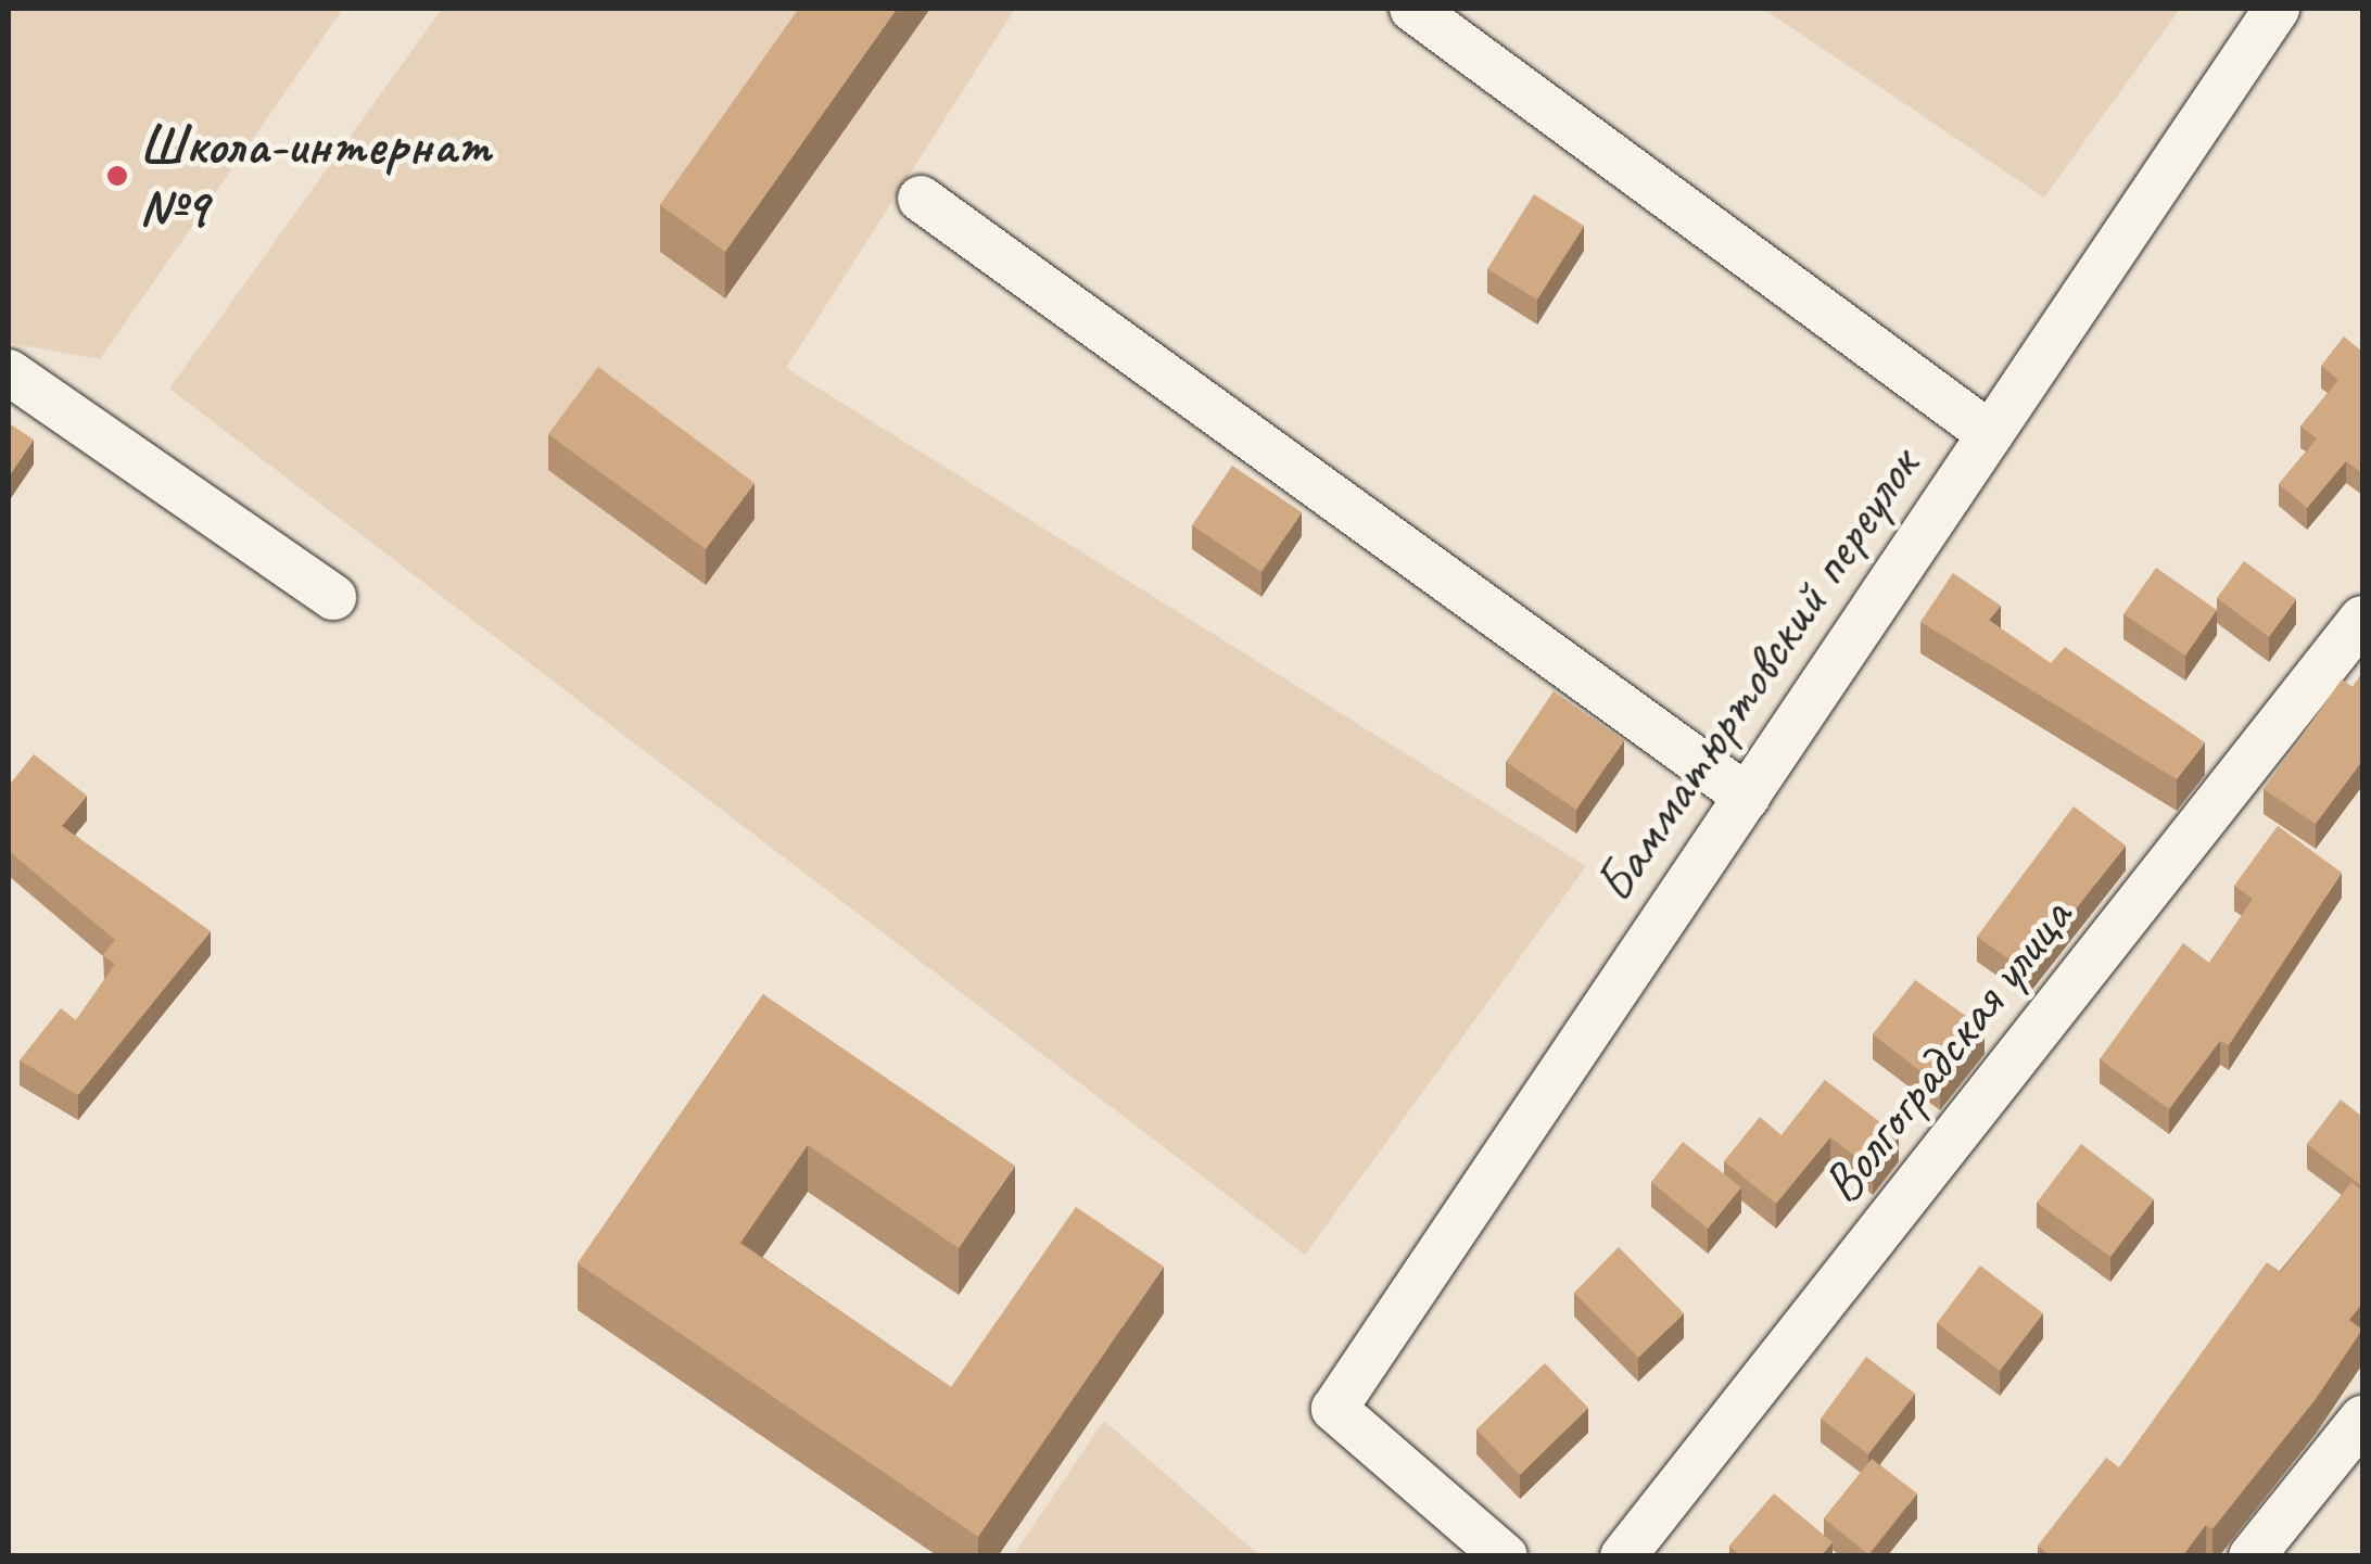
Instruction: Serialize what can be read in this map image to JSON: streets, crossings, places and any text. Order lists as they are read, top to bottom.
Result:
{
  "streets": {
    "street": ["Бамматюртовский переулок", "Волгоградская улица"]
  },
  "places": ["Школа-интернат №9"]
}
